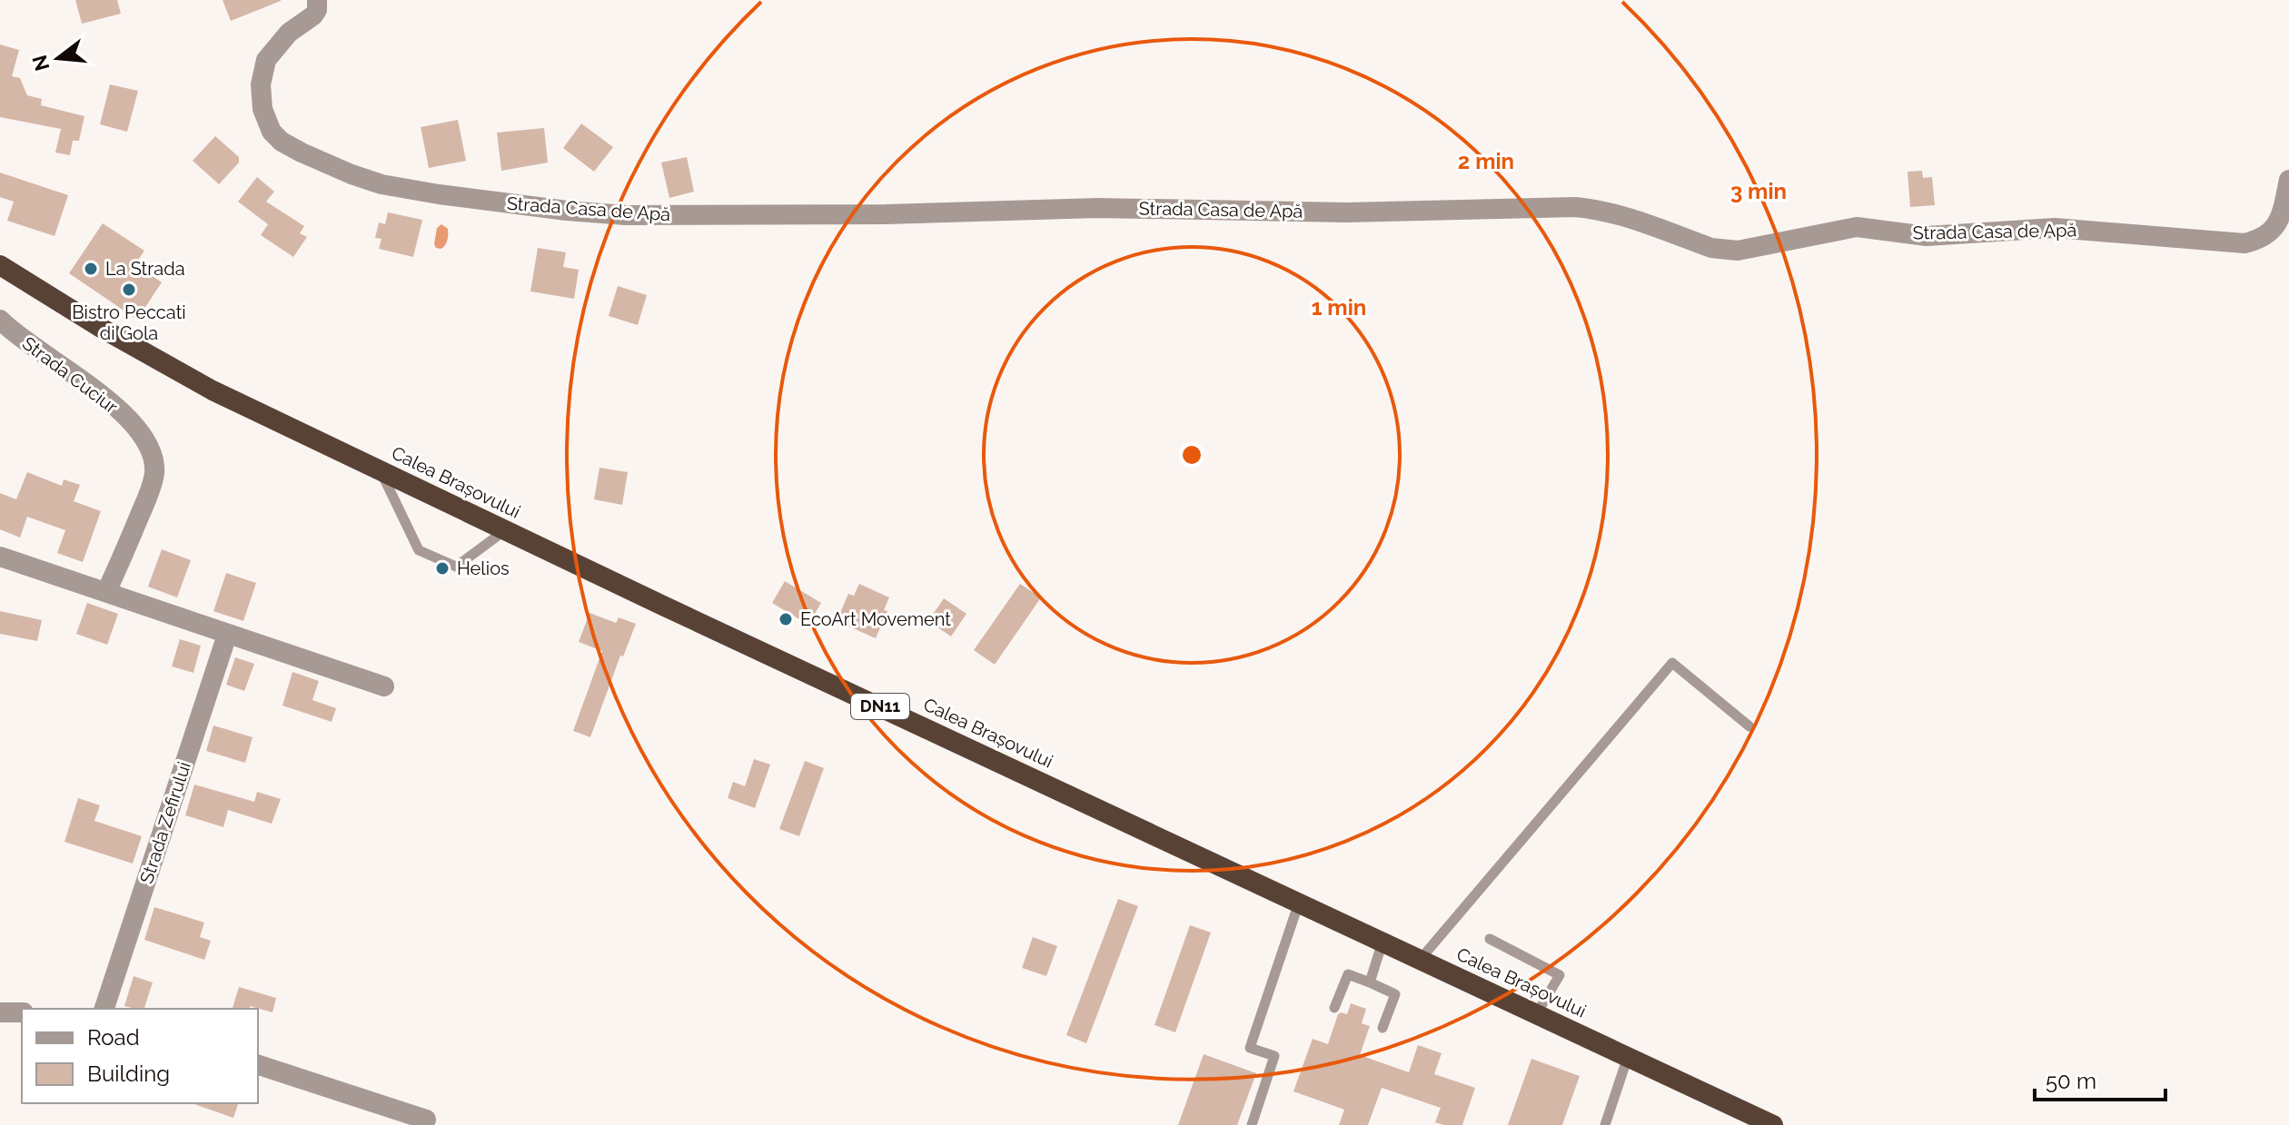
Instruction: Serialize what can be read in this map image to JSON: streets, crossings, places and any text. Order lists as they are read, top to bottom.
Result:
{
  "streets": {
    "highway": ["Calea Brașovului", "DN11"],
    "street": ["Strada Casa de Apă", "Strada Cuciur", "Strada Zefirului"]
  },
  "places": [
    "La Strada",
    "Bistro Peccati di Gola",
    "Helios",
    "EcoArt Movement"
  ],
  "legend": ["Road", "Building"],
  "scale_bar": "50 m",
  "north": "left",
  "rings": ["2 min", "3 min", "1 min"]
}
